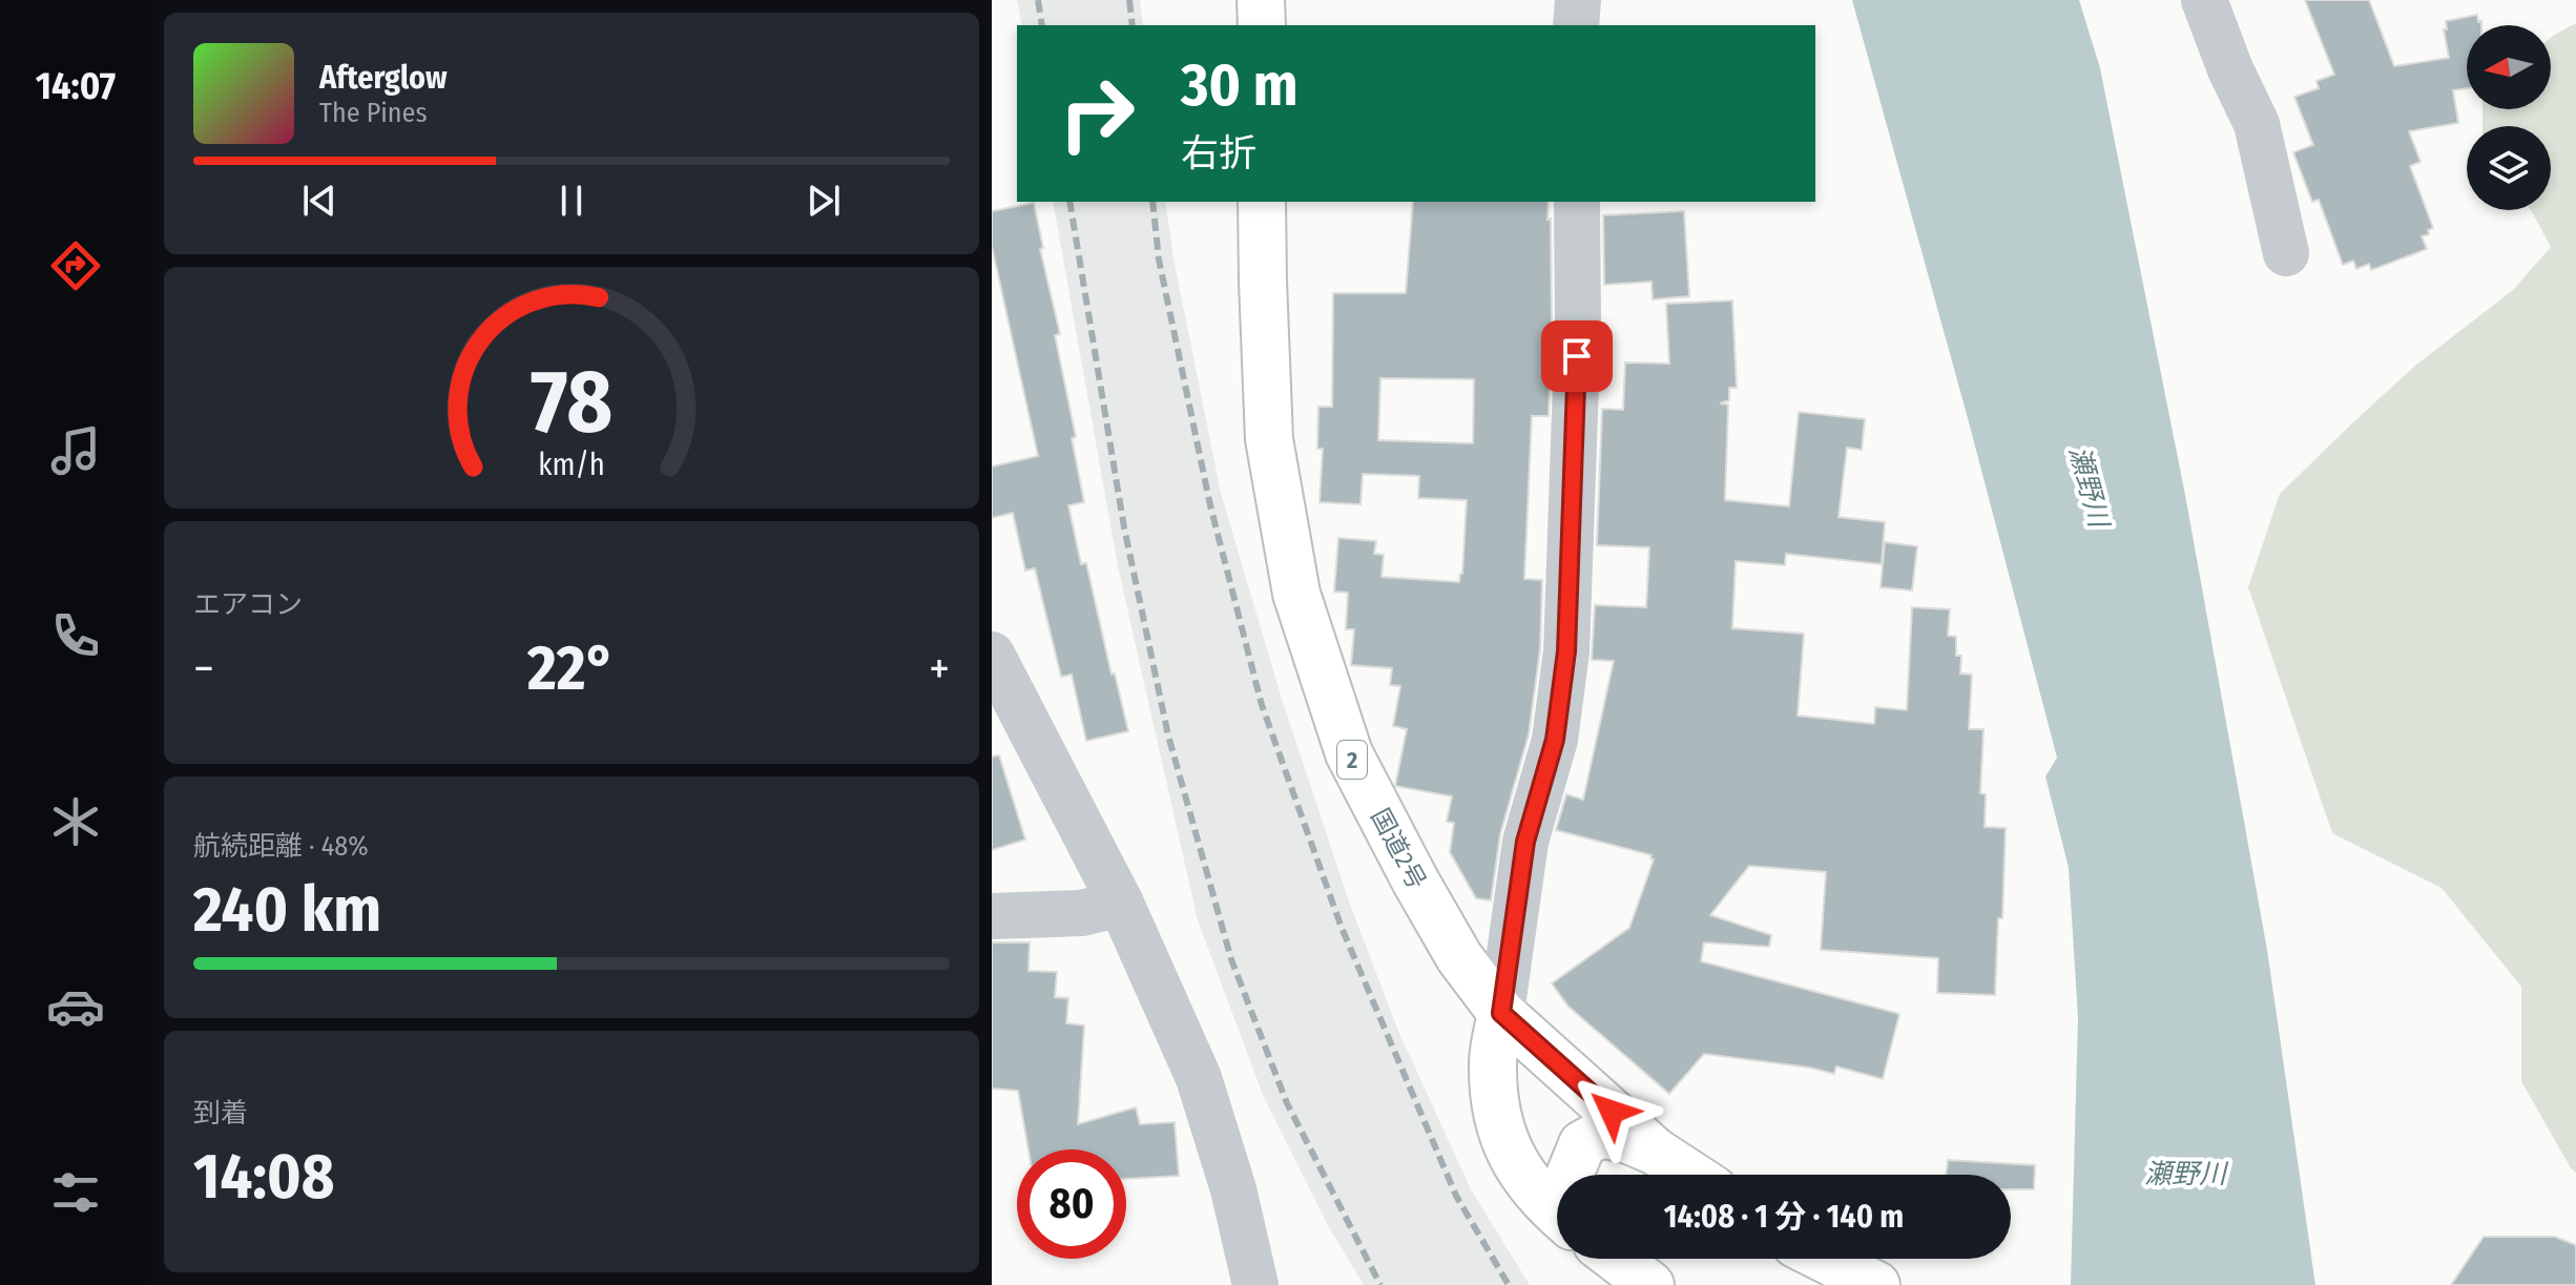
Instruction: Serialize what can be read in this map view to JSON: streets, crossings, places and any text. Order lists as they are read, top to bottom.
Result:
{
  "streets": {
    "main road": ["2", "国道2号"]
  },
  "water": ["瀬野川"],
  "north": "left",
  "page": {
    "tabs": "14:07",
    "turn": ["30 m", "右折"],
    "song": ["Afterglow", "The Pines"],
    "tile": [
      "エアコン",
      ["航続距離 · 48%", "240 km"],
      ["到着", "14:08"]
    ],
    "heat": ["−", "22°", "+"],
    "limit": "80",
    "trip": "14:08 · 1 分 · 140 m",
    "gauge": ["78", "km/h"]
  }
}
